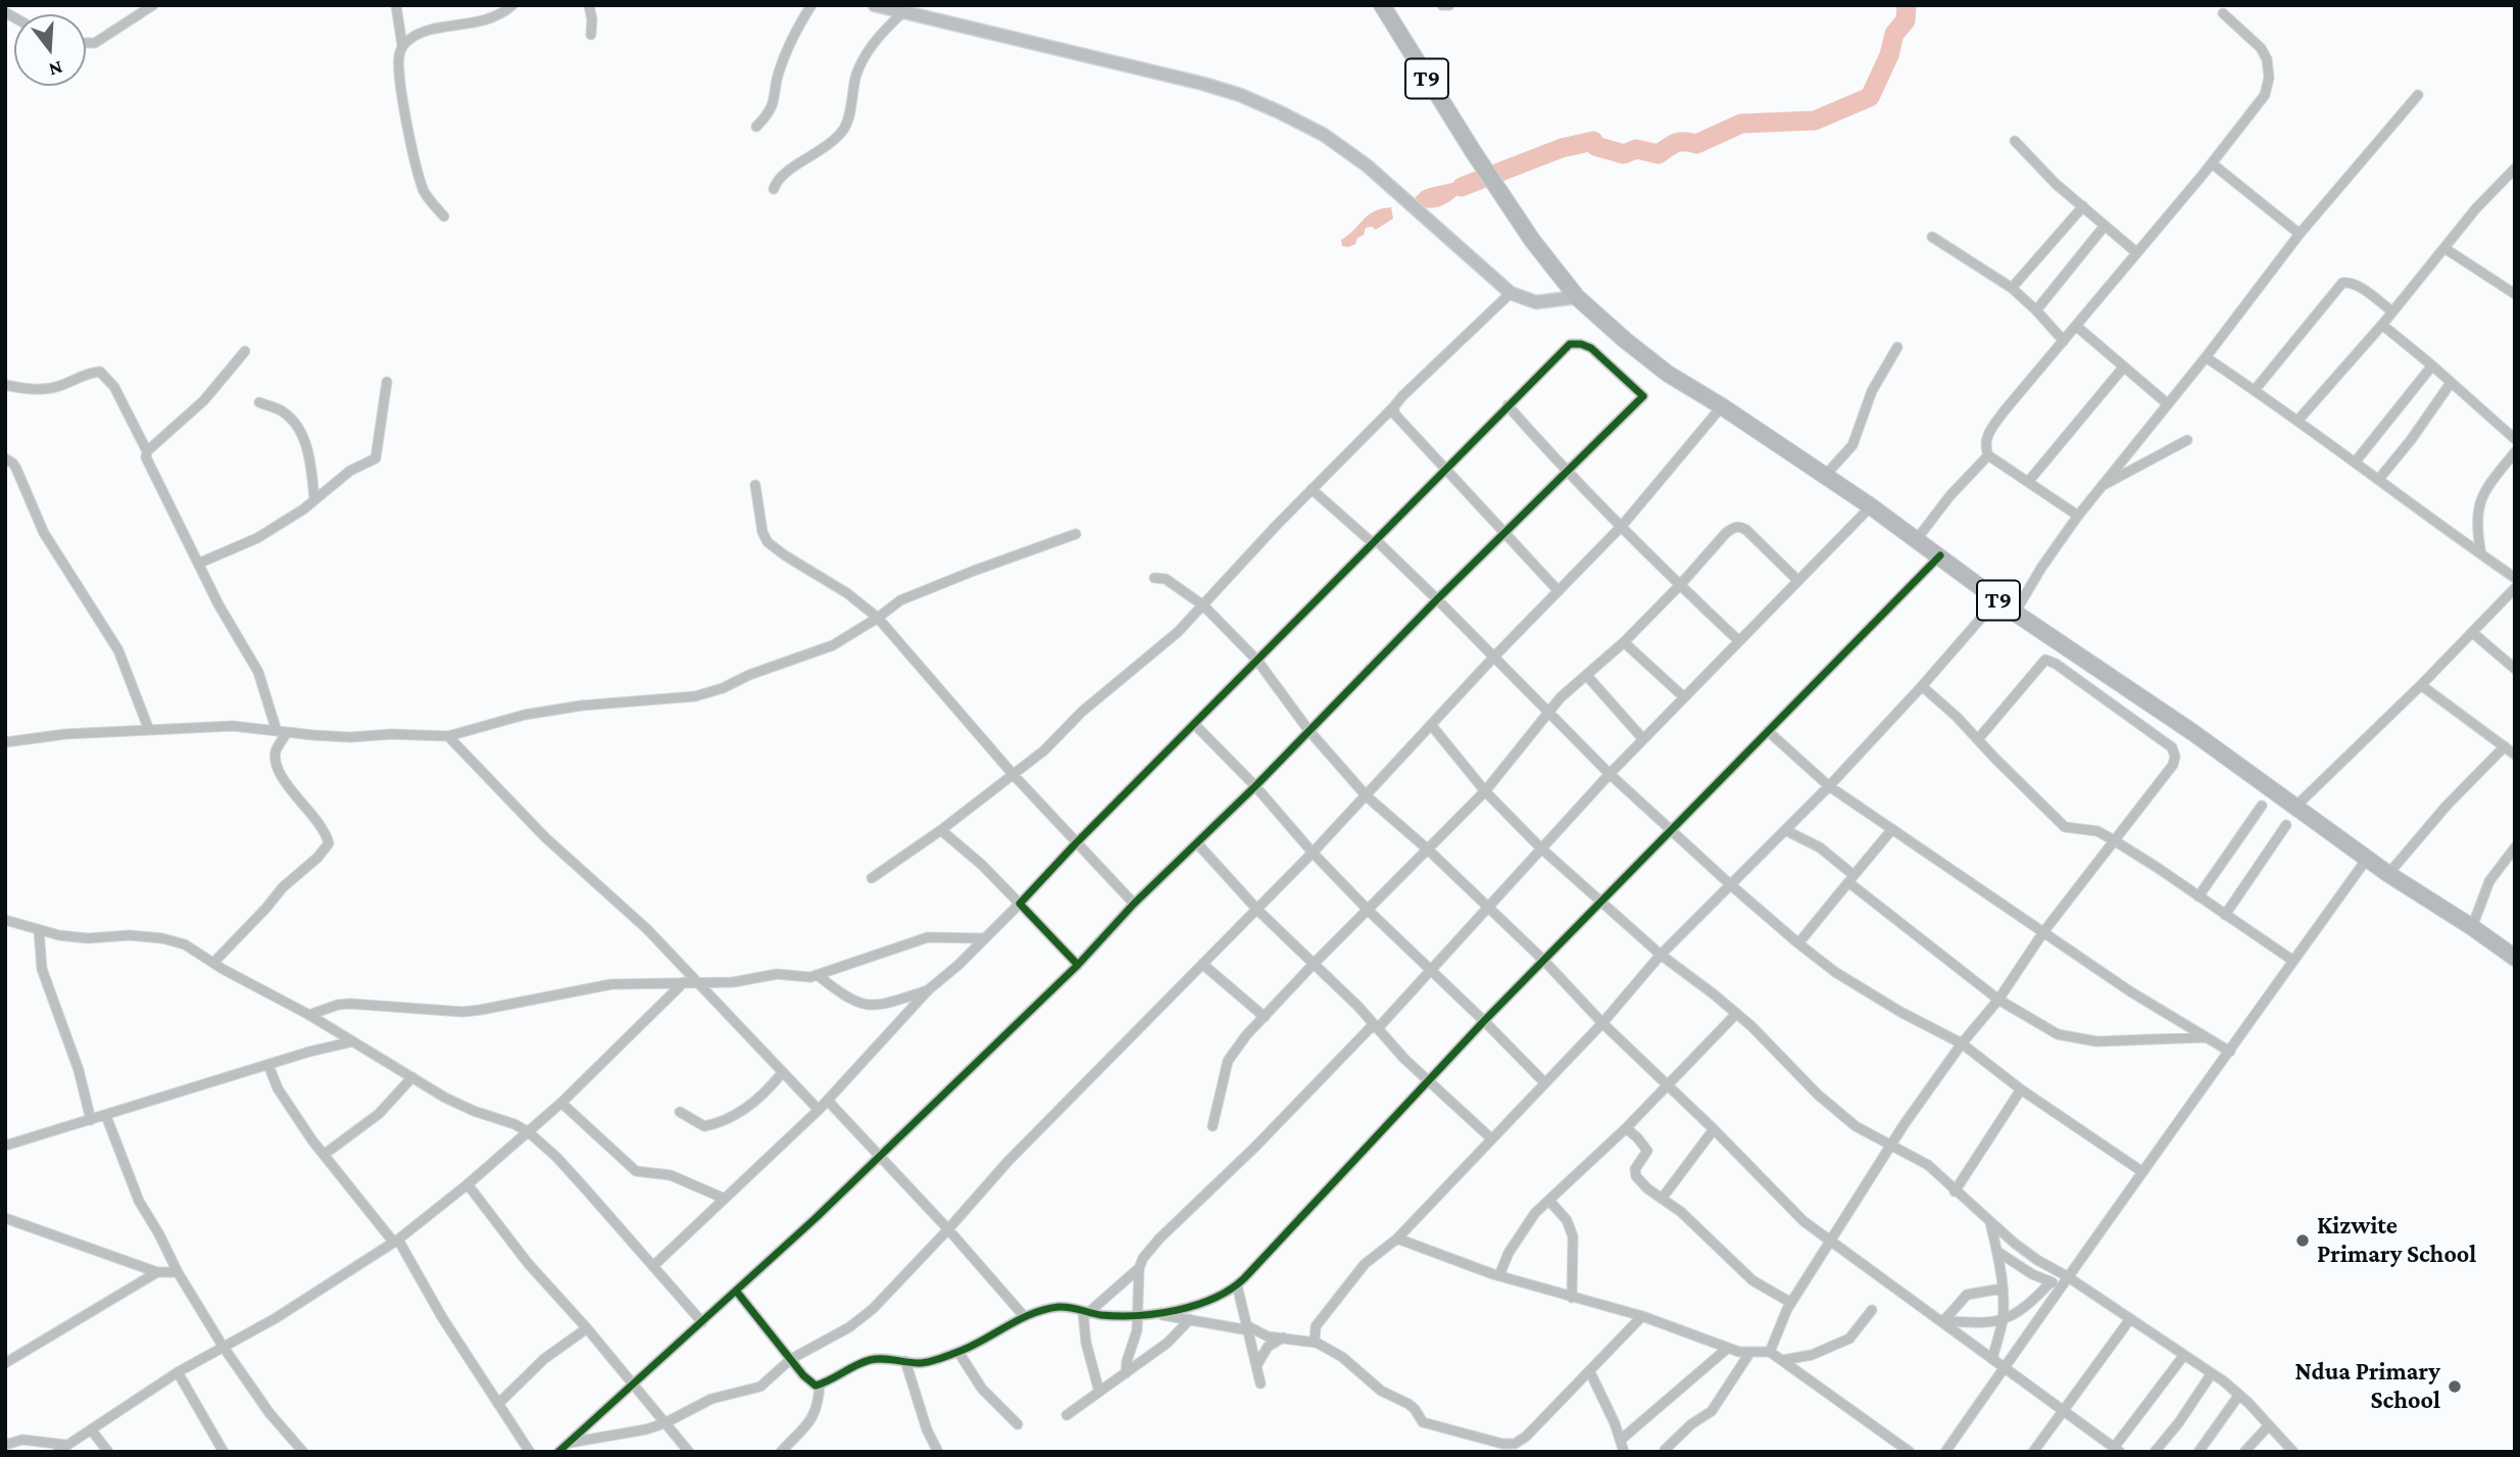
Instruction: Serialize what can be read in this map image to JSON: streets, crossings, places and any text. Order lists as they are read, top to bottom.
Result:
{
  "streets": {
    "highway": ["T9"]
  },
  "places": ["Kizwite Primary School", "Ndua Primary School"],
  "north": "bottom"
}
